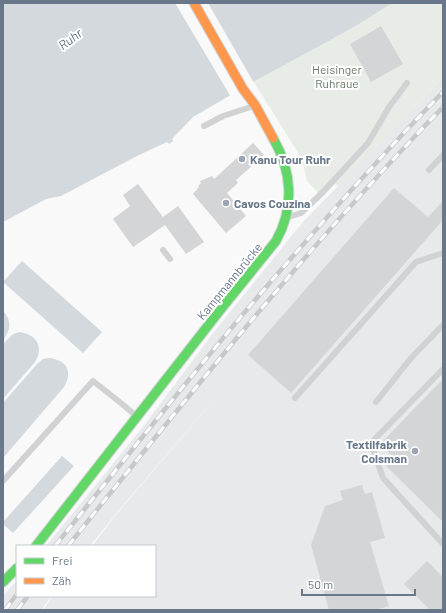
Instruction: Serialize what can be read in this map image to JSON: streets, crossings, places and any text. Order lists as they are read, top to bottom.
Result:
{
  "streets": {
    "street": ["Kampmannbrücke"]
  },
  "water": ["Ruhr"],
  "parks": ["Heisinger Ruhraue"],
  "places": ["Kanu Tour Ruhr", "Cavos Couzina", "Textilfabrik Colsman"],
  "legend": ["Frei", "Zäh"],
  "scale_bar": "50 m"
}
